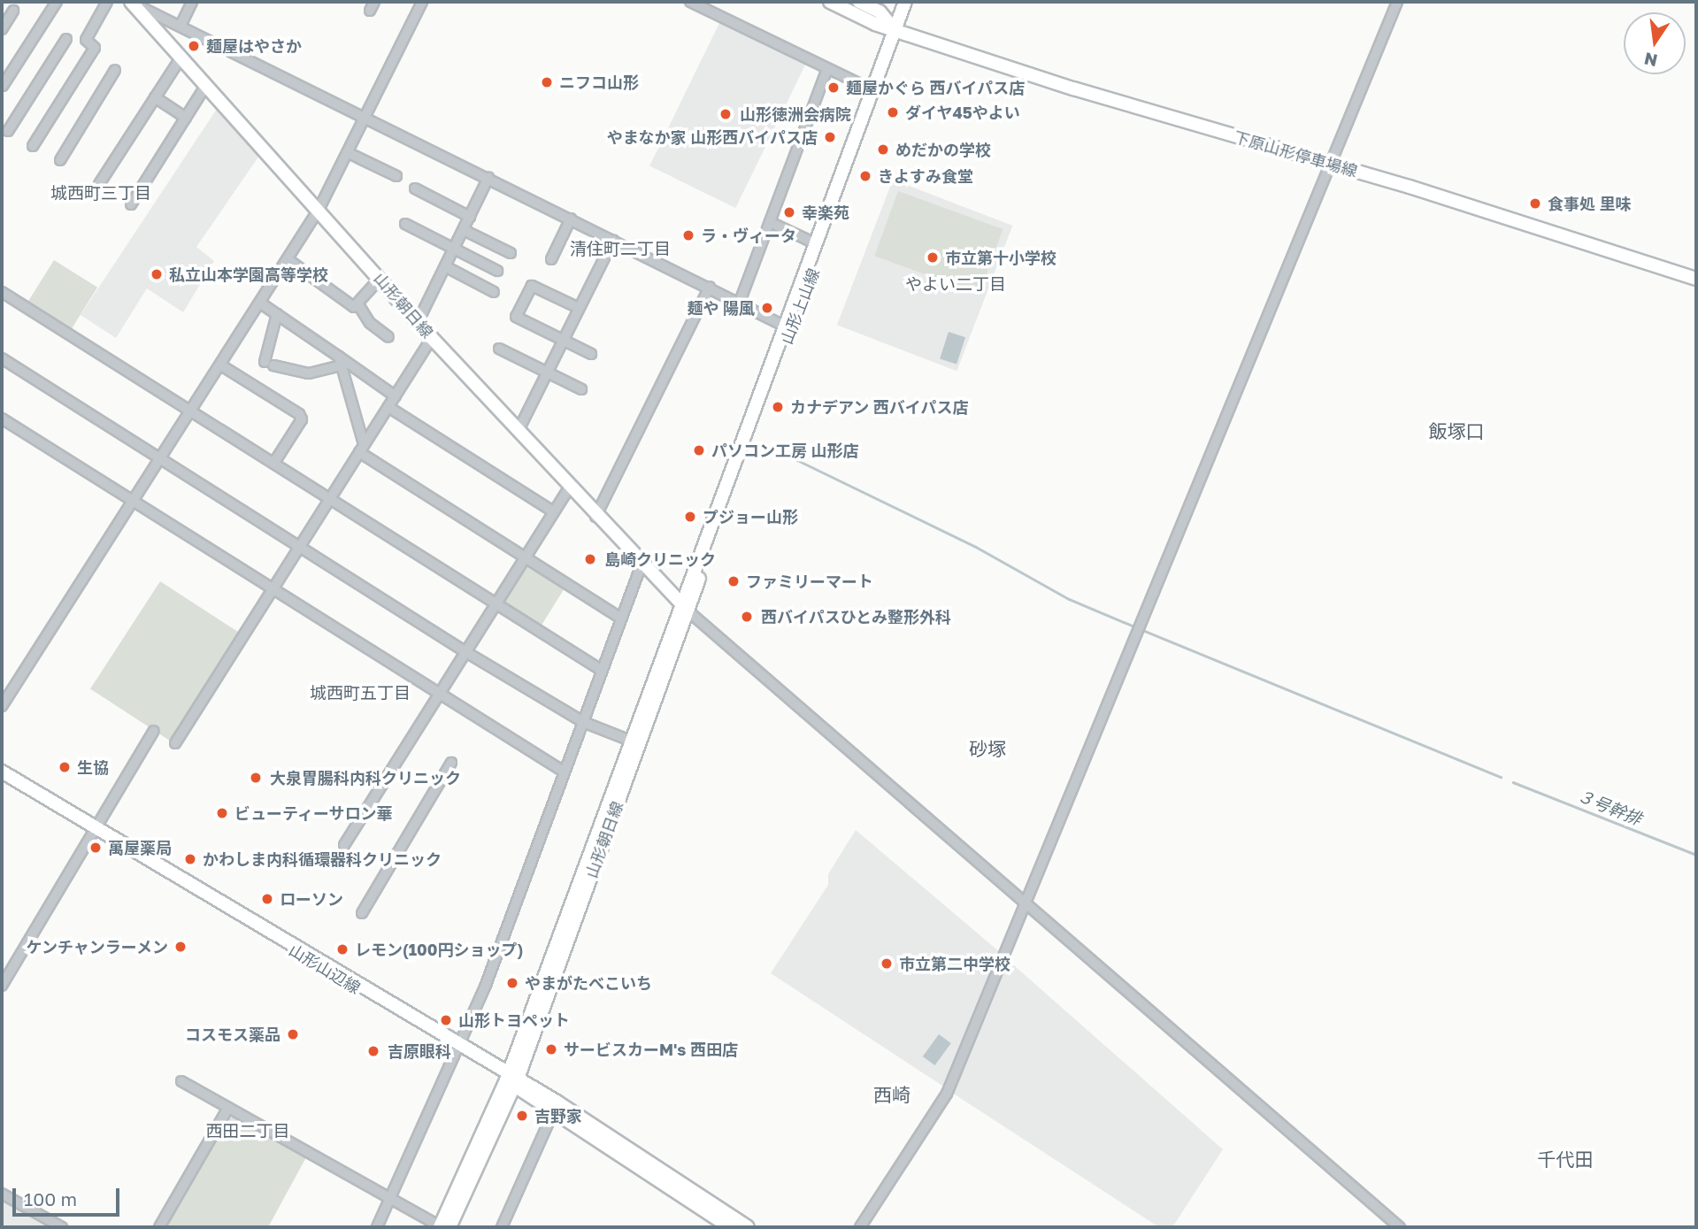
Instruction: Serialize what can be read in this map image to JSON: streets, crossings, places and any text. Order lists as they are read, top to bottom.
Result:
{
  "streets": {
    "main road": [
      "下原山形停車場線",
      "山形朝日線",
      "山形上山線",
      "山形山辺線"
    ]
  },
  "crossings": [
    ["下原山形停車場線", "山形上山線"],
    ["山形朝日線", "山形上山線"],
    ["山形朝日線", "山形山辺線"]
  ],
  "districts": [
    "城西町三丁目",
    "清住町二丁目",
    "やよい二丁目",
    "飯塚口",
    "城西町五丁目",
    "砂塚",
    "西崎",
    "西田二丁目",
    "千代田"
  ],
  "water": ["３号幹排"],
  "places": [
    "麺屋はやさか",
    "ニフコ山形",
    "麺屋かぐら 西バイパス店",
    "ダイヤ45やよい",
    "山形徳洲会病院",
    "やまなか家 山形西バイパス店",
    "めだかの学校",
    "きよすみ食堂",
    "食事処 里味",
    "幸楽苑",
    "ラ・ヴィータ",
    "市立第十小学校",
    "私立山本学園高等学校",
    "麺や 陽風",
    "カナデアン 西バイパス店",
    "パソコン工房 山形店",
    "プジョー山形",
    "島崎クリニック",
    "ファミリーマート",
    "西バイパスひとみ整形外科",
    "生協",
    "大泉胃腸科内科クリニック",
    "ビューティーサロン華",
    "萬屋薬局",
    "かわしま内科循環器科クリニック",
    "ローソン",
    "ケンチャンラーメン",
    "レモン(100円ショップ)",
    "市立第二中学校",
    "やまがたべこいち",
    "山形トヨペット",
    "コスモス薬品",
    "サービスカーM's 西田店",
    "吉原眼科",
    "吉野家"
  ],
  "scale_bar": "100 m",
  "north": "bottom"
}
